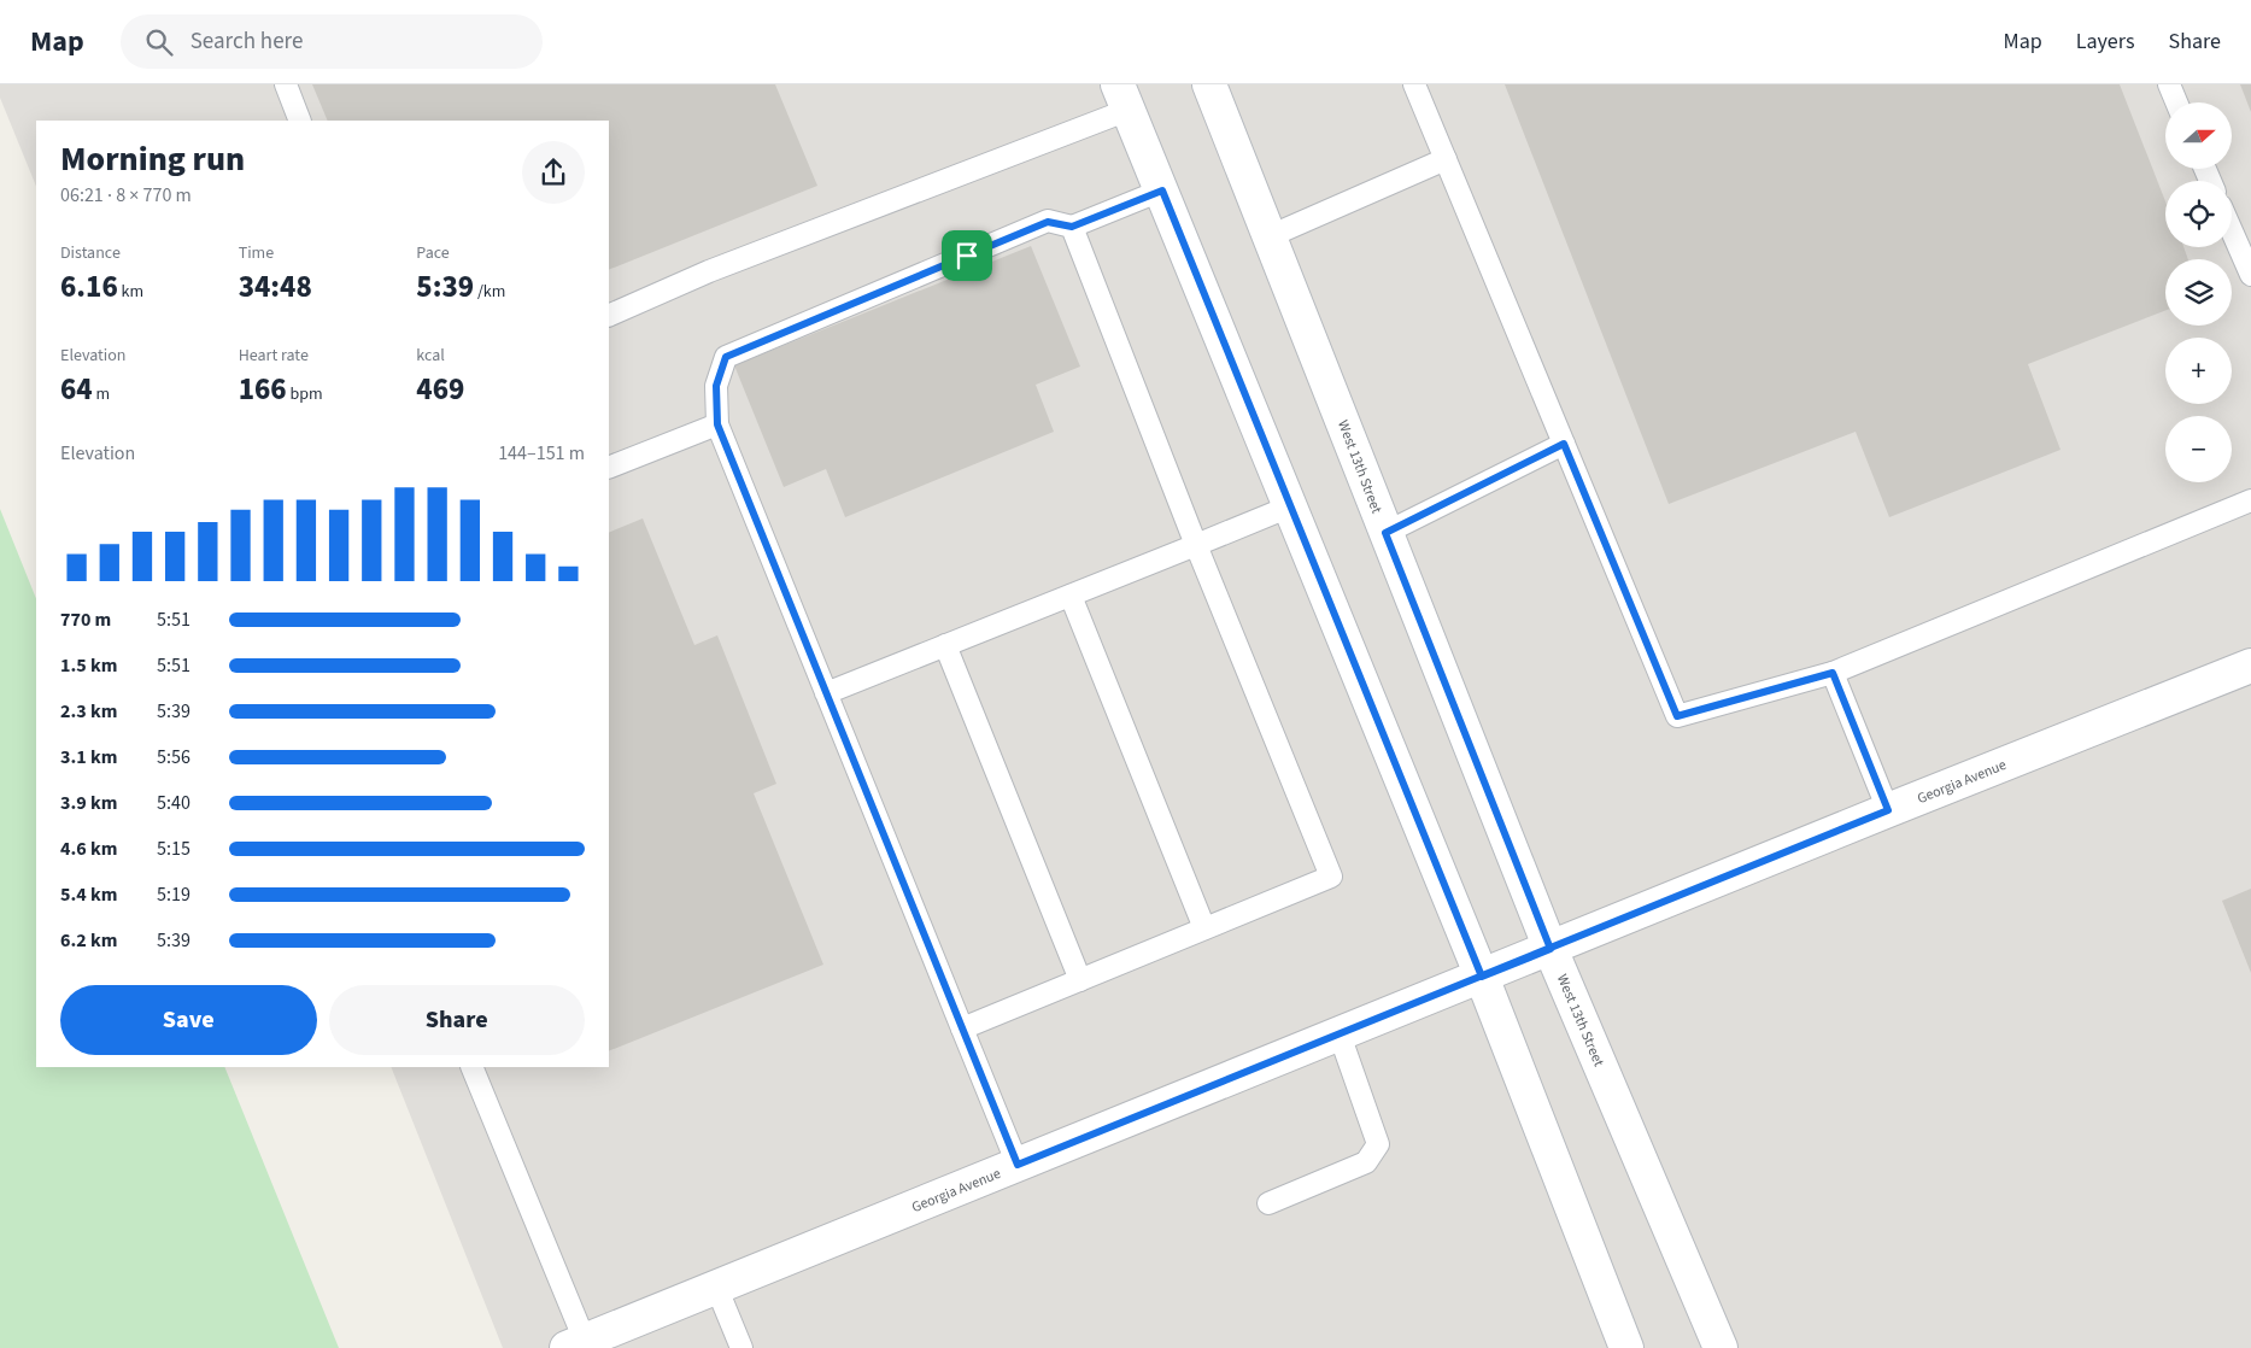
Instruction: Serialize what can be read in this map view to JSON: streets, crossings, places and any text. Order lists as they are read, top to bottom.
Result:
{
  "streets": {
    "main road": ["West 13th Street", "Georgia Avenue"]
  },
  "crossings": [
    ["West 13th Street", "Georgia Avenue"]
  ],
  "north": "right",
  "page": {
    "header": "Map",
    "search": "Search here",
    "nav": ["Map", "Layers", "Share"],
    "map_buttons": ["+", "−"],
    "heading": ["Morning run", "06:21 · 8 × 770 m"],
    "stats": [
      ["Distance", "6.16 km"],
      ["Time", "34:48"],
      ["Pace", "5:39 /km"],
      ["Elevation", "64 m"],
      ["Heart rate", "166 bpm"],
      ["kcal", "469"]
    ],
    "chart": ["Elevation", "144–151 m"],
    "list": [
      {
        "name": "770 m",
        "note": "5:51"
      },
      {
        "name": "1.5 km",
        "note": "5:51"
      },
      {
        "name": "2.3 km",
        "note": "5:39"
      },
      {
        "name": "3.1 km",
        "note": "5:56"
      },
      {
        "name": "3.9 km",
        "note": "5:40"
      },
      {
        "name": "4.6 km",
        "note": "5:15"
      },
      {
        "name": "5.4 km",
        "note": "5:19"
      },
      {
        "name": "6.2 km",
        "note": "5:39"
      }
    ],
    "buttons": ["Save", "Share"]
  }
}
